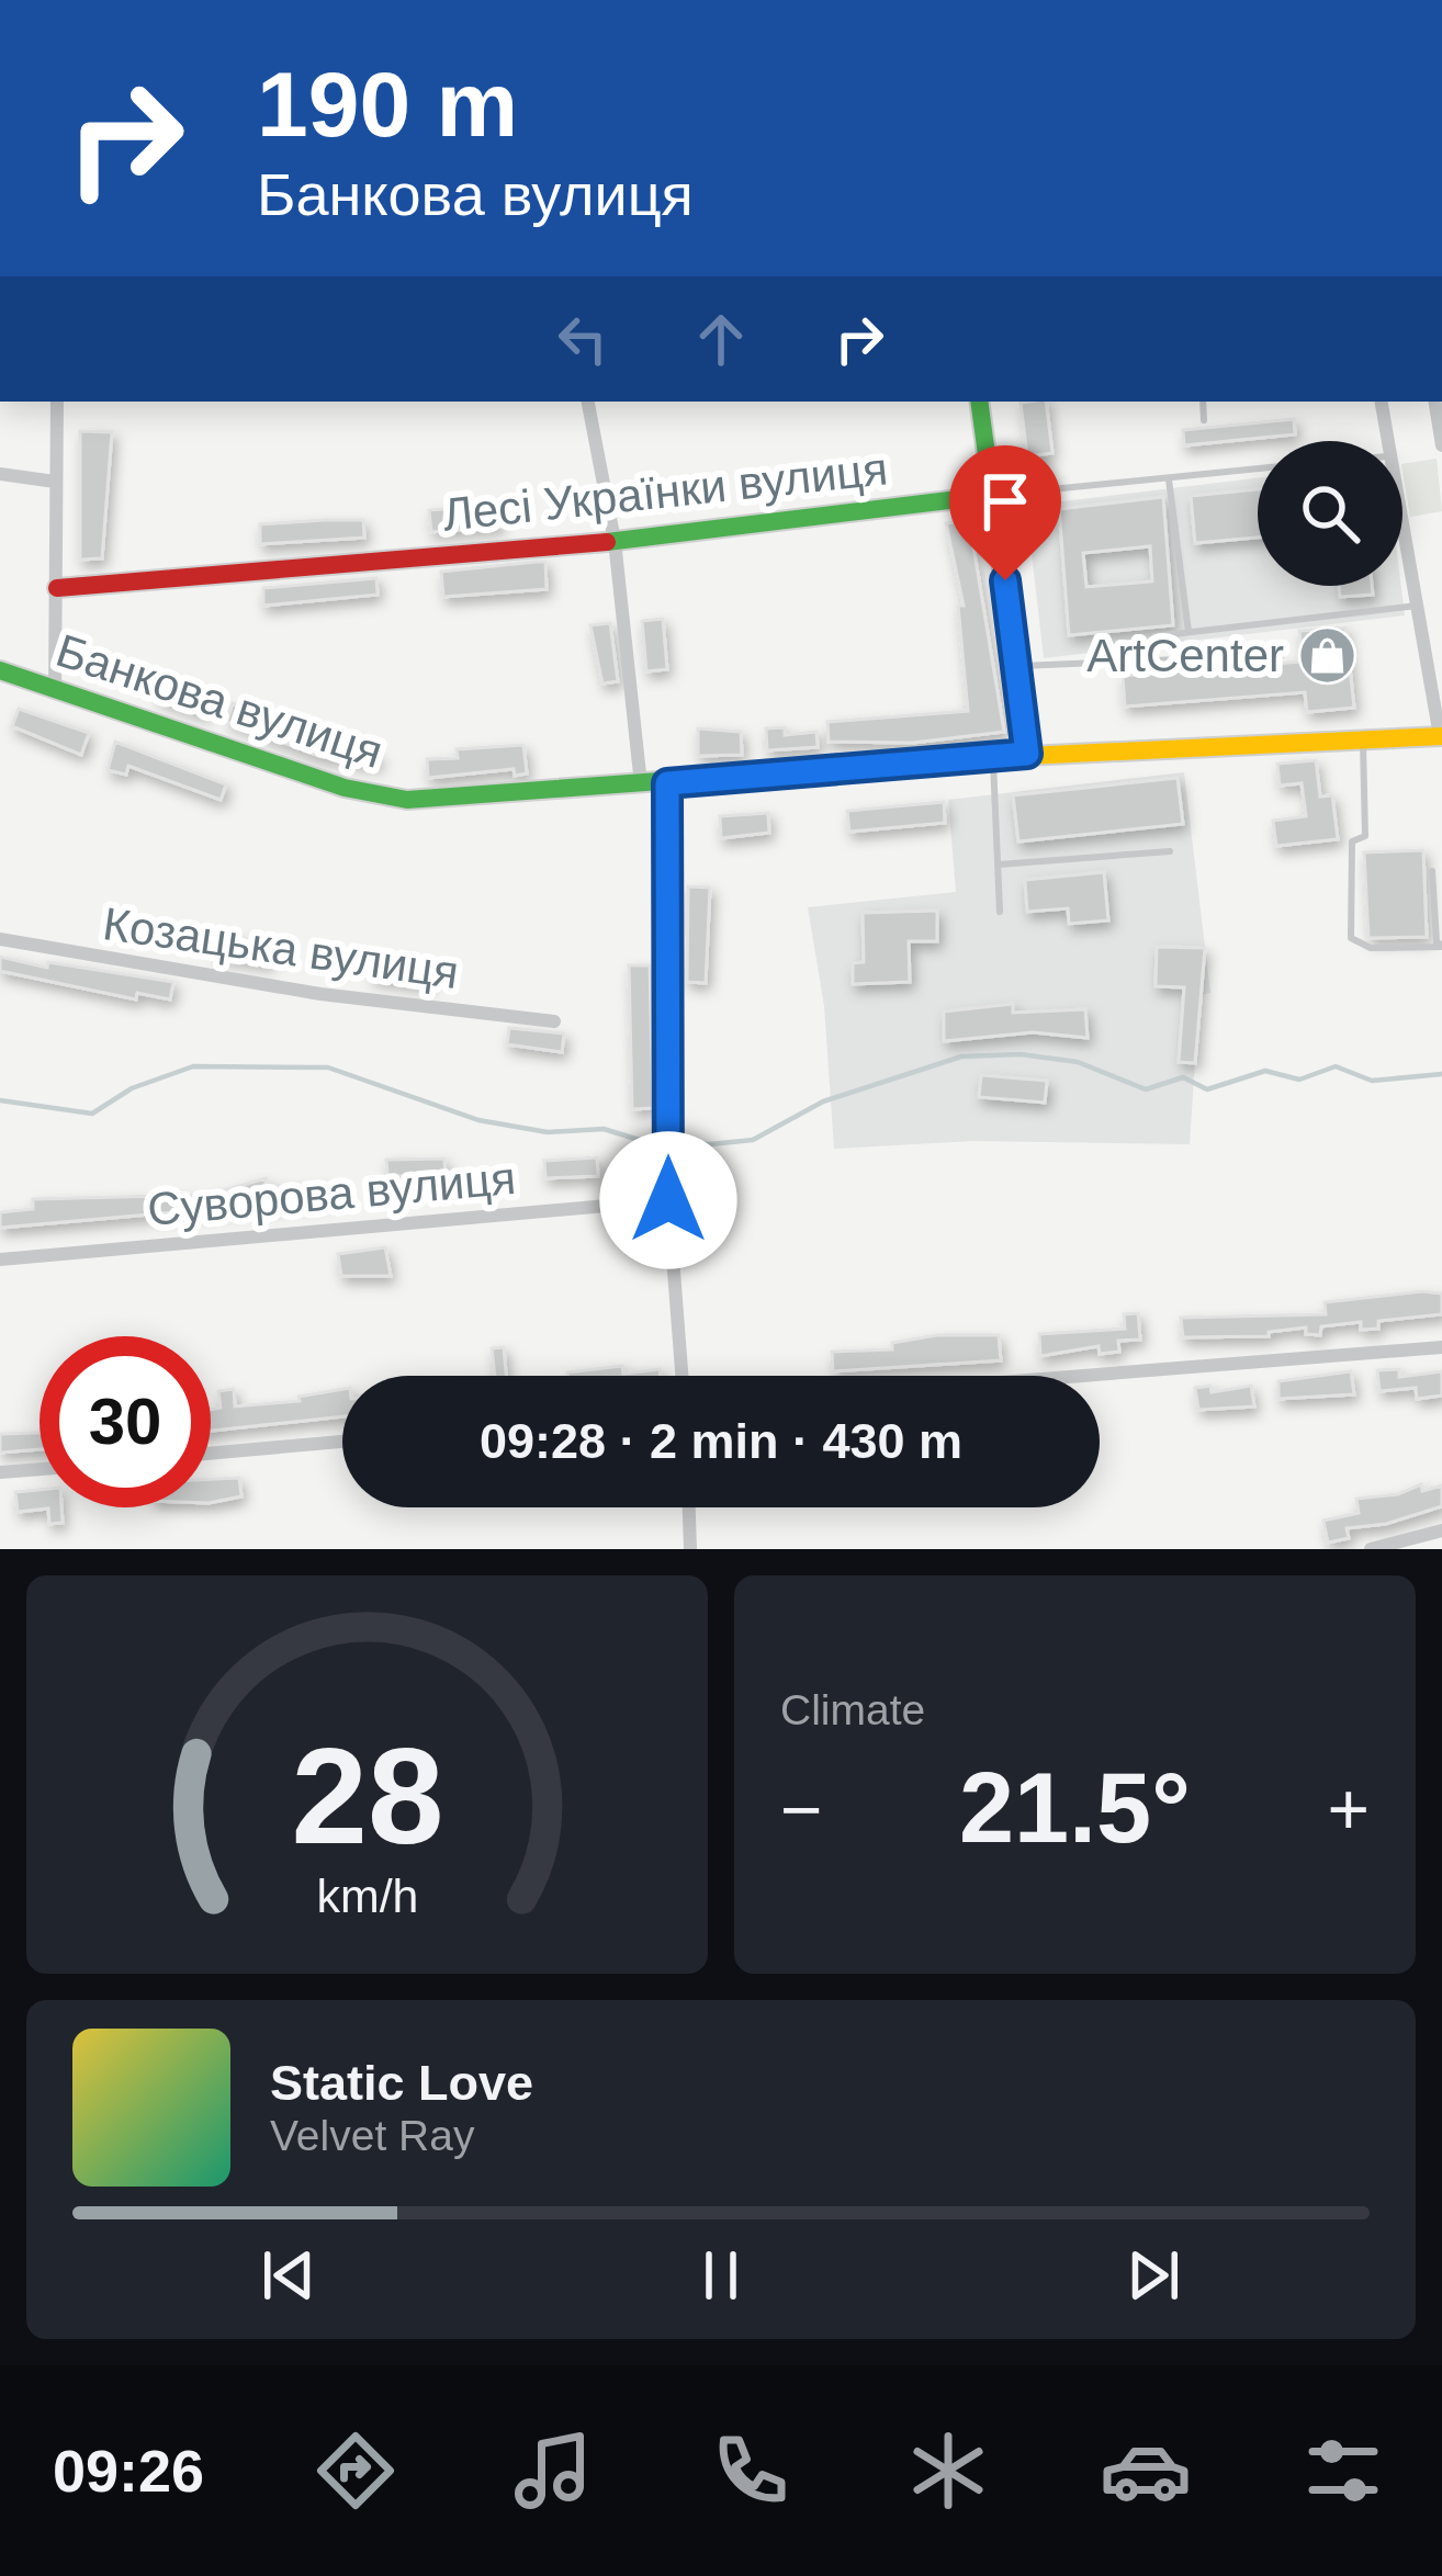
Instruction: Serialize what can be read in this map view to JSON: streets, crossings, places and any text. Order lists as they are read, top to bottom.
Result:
{
  "streets": {
    "street": [
      "Лесі Українки вулиця",
      "Банкова вулиця",
      "Козацька вулиця",
      "Суворова вулиця"
    ]
  },
  "places": {
    "shop": ["ArtCenter"]
  },
  "page": {
    "turn": ["190 m", "Банкова вулиця"],
    "limit": "30",
    "trip": "09:28 · 2 min · 430 m",
    "tile": "Climate",
    "heat": ["−", "21.5°", "+"],
    "song": ["Static Love", "Velvet Ray"],
    "tabs": "09:26",
    "gauge": ["28", "km/h"]
  }
}
